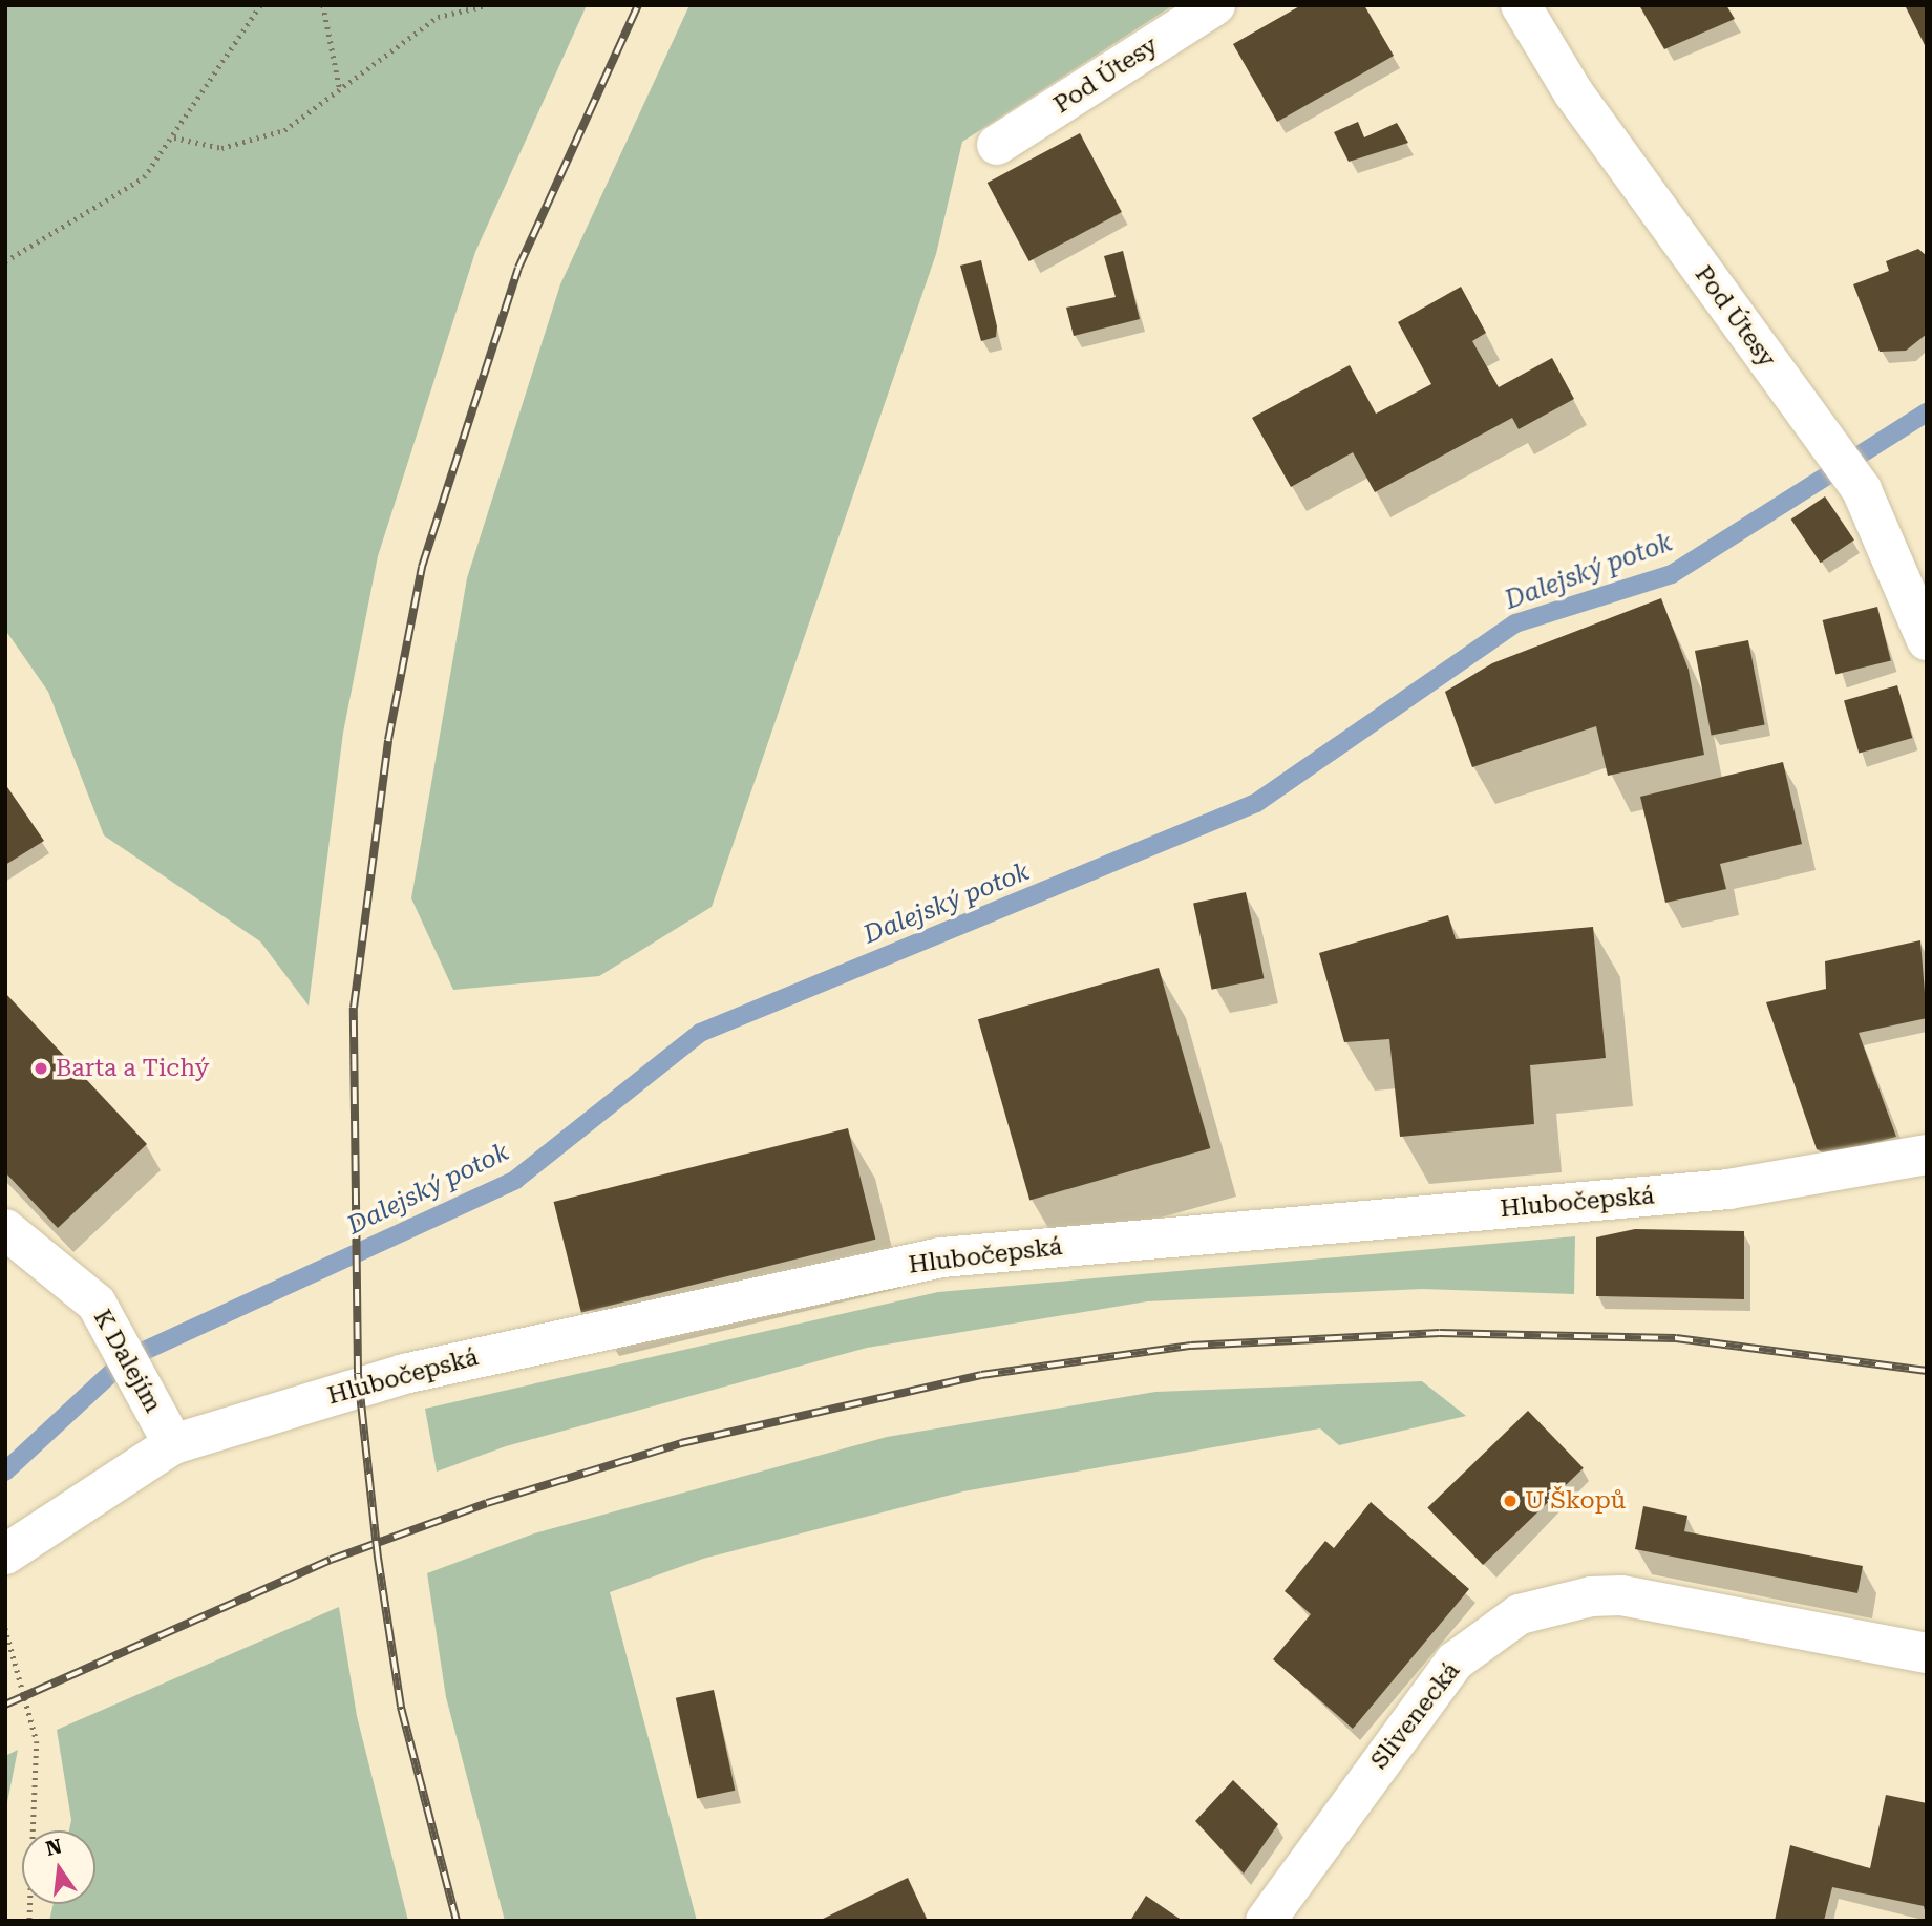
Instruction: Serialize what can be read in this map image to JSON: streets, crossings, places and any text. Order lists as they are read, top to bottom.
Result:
{
  "streets": {
    "street": [
      "Pod Útesy",
      "Hlubočepská",
      "K Dalejím",
      "Slivenecká"
    ]
  },
  "crossings": [
    ["Hlubočepská", "K Dalejím"]
  ],
  "water": ["Dalejský potok"],
  "places": ["Barta a Tichý", "U Škopů"],
  "north": "top"
}
